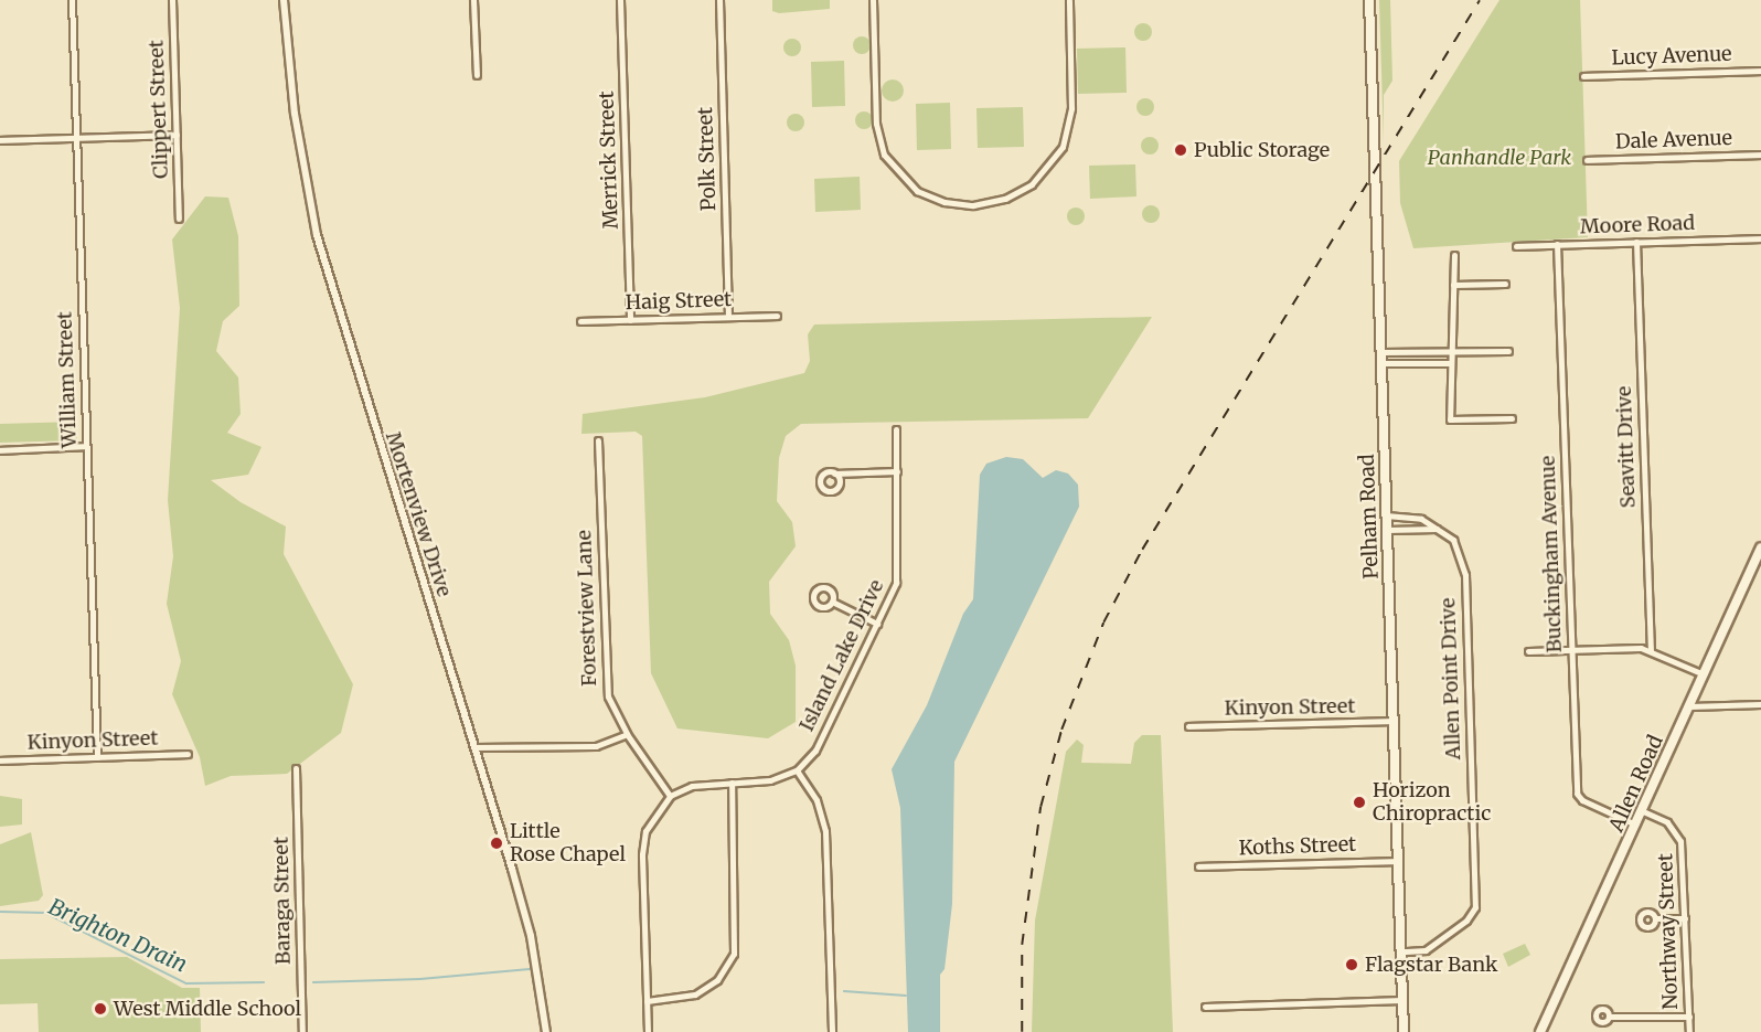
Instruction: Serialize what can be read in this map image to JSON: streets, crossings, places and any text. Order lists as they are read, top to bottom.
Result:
{
  "streets": {
    "main road": ["Pelham Road", "Allen Road"],
    "street": [
      "Lucy Avenue",
      "Clippert Street",
      "Dale Avenue",
      "Polk Street",
      "Merrick Street",
      "Moore Road",
      "Haig Street",
      "William Street",
      "Seavitt Drive",
      "Mortenview Drive",
      "Buckingham Avenue",
      "Forestview Lane",
      "Island Lake Drive",
      "Allen Point Drive",
      "Kinyon Street",
      "Koths Street",
      "Baraga Street",
      "Northway Street"
    ]
  },
  "crossings": [
    ["Polk Street", "Haig Street"],
    ["Merrick Street", "Haig Street"],
    ["Moore Road", "Seavitt Drive"],
    ["Moore Road", "Buckingham Avenue"],
    ["William Street", "Kinyon Street"],
    ["Pelham Road", "Allen Point Drive"],
    ["Pelham Road", "Kinyon Street"],
    ["Pelham Road", "Koths Street"],
    ["Buckingham Avenue", "Allen Road"],
    ["Allen Road", "Northway Street"]
  ],
  "water": ["Brighton Drain"],
  "parks": ["Panhandle Park"],
  "places": [
    "Public Storage",
    "Horizon Chiropractic",
    "Little Rose Chapel",
    "Flagstar Bank",
    "West Middle School"
  ]
}
